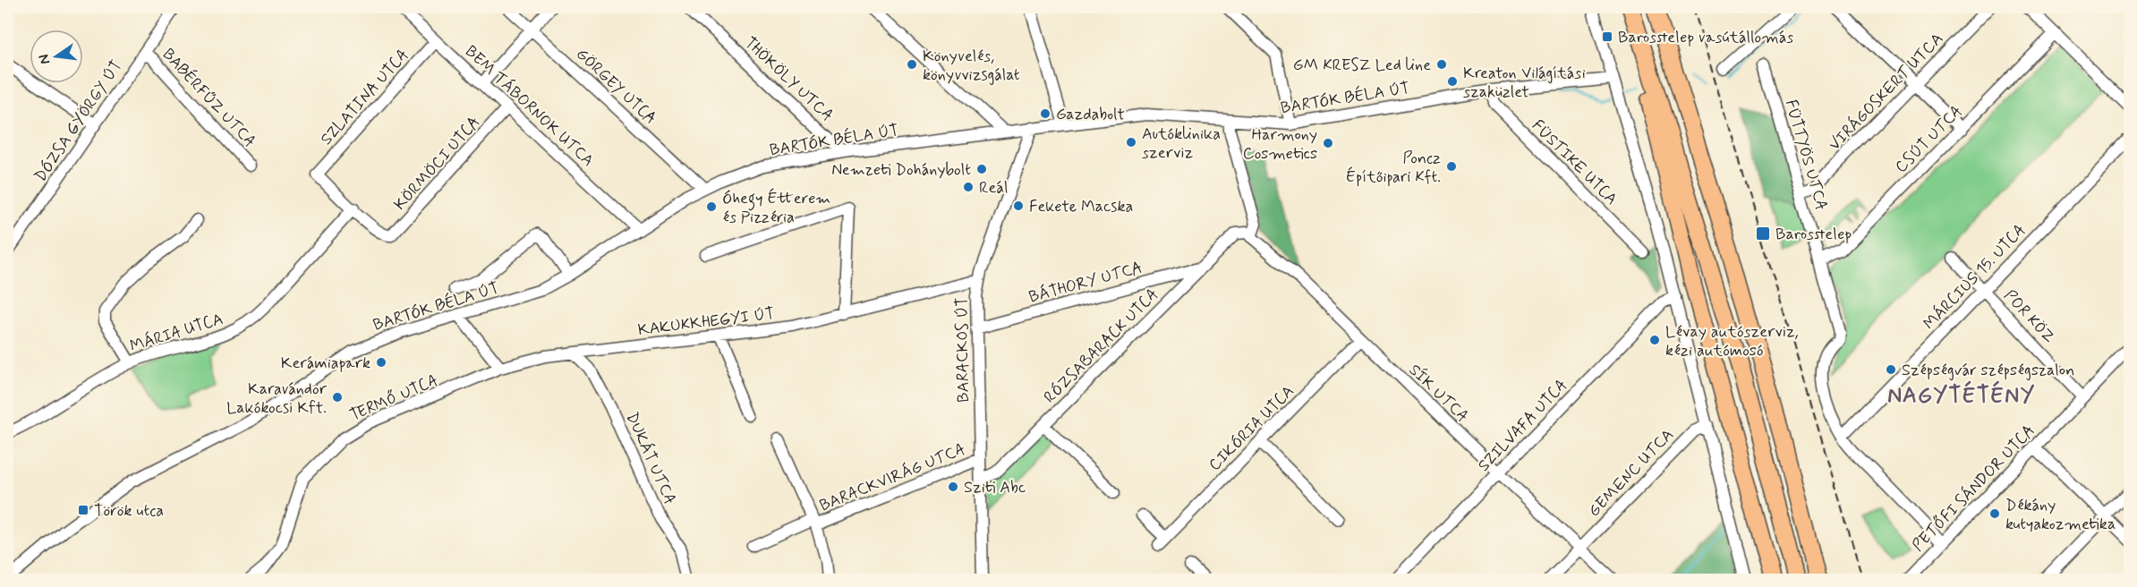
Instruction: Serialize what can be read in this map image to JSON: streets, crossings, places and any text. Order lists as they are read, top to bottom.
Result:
{
  "streets": {
    "street": [
      "THÖKÖLY UTCA",
      "GÖRGEY UTCA",
      "VIRÁGOSKERT UTCA",
      "SZLATINA UTCA",
      "BABÉRFŰZ UTCA",
      "BARTÓK BÉLA ÚT",
      "BEM TÁBORNOK UTCA",
      "DÓZSA GYÖRGY ÚT",
      "CSÚT UTCA",
      "FÜTTYÖS UTCA",
      "FÜSTIKE UTCA",
      "KÖRMÖCI UTCA",
      "MÁRCIUS 15. UTCA",
      "BÁTHORY UTCA",
      "POR KÖZ",
      "KAKUKKHEGYI ÚT",
      "MÁRIA UTCA",
      "RÓZSABARACK UTCA",
      "BARACKOS ÚT",
      "SÍK UTCA",
      "TERMŐ UTCA",
      "SZILVAFA UTCA",
      "CIKÓRIA UTCA",
      "DUKÁT UTCA",
      "GEMENC UTCA",
      "BARACKVIRÁG UTCA",
      "PETŐFI SÁNDOR UTCA"
    ]
  },
  "crossings": [
    ["THÖKÖLY UTCA", "BARTÓK BÉLA ÚT"],
    ["GÖRGEY UTCA", "BARTÓK BÉLA ÚT"],
    ["VIRÁGOSKERT UTCA", "FÜTTYÖS UTCA"],
    ["SZLATINA UTCA", "BEM TÁBORNOK UTCA"],
    ["SZLATINA UTCA", "KÖRMÖCI UTCA"],
    ["SZLATINA UTCA", "MÁRIA UTCA"],
    ["BABÉRFŰZ UTCA", "DÓZSA GYÖRGY ÚT"],
    ["BARTÓK BÉLA ÚT", "BEM TÁBORNOK UTCA"],
    ["BARTÓK BÉLA ÚT", "FÜSTIKE UTCA"],
    ["BARTÓK BÉLA ÚT", "BARACKOS ÚT"],
    ["BEM TÁBORNOK UTCA", "KÖRMÖCI UTCA"],
    ["CSÚT UTCA", "FÜTTYÖS UTCA"],
    ["FÜTTYÖS UTCA", "MÁRCIUS 15. UTCA"],
    ["KÖRMÖCI UTCA", "MÁRIA UTCA"],
    ["MÁRCIUS 15. UTCA", "POR KÖZ"],
    ["BÁTHORY UTCA", "RÓZSABARACK UTCA"],
    ["BÁTHORY UTCA", "BARACKOS ÚT"],
    ["POR KÖZ", "PETŐFI SÁNDOR UTCA"],
    ["KAKUKKHEGYI ÚT", "BARACKOS ÚT"],
    ["KAKUKKHEGYI ÚT", "TERMŐ UTCA"],
    ["KAKUKKHEGYI ÚT", "DUKÁT UTCA"],
    ["RÓZSABARACK UTCA", "BARACKOS ÚT"],
    ["RÓZSABARACK UTCA", "SÍK UTCA"],
    ["BARACKOS ÚT", "BARACKVIRÁG UTCA"],
    ["SÍK UTCA", "SZILVAFA UTCA"],
    ["SÍK UTCA", "CIKÓRIA UTCA"],
    ["SÍK UTCA", "GEMENC UTCA"]
  ],
  "districts": ["NAGYTÉTÉNY"],
  "places": {
    "transit": ["Barosstelep vasútállomás", "Barosstelep", "Török utca"],
    "other": [
      "Könyvelés, könyvvizsgálat",
      "GM KRESZ Led line",
      "Kreaton Világítási szaküzlet",
      "Gazdabolt",
      "Autóklinika szerviz",
      "Harmony Cosmetics",
      "Poncz Építőipari Kft.",
      "Nemzeti Dohánybolt",
      "Reál",
      "Fekete Macska",
      "Óhegy Étterem és Pizzéria",
      "Lévay autószerviz, kézi autómosó",
      "Kerámiapark",
      "Szépségvár szépségszalon",
      "Karavándor Lakókocsi Kft.",
      "Sziti Abc",
      "Dékány kutyakozmetika"
    ]
  },
  "north": "left"
}
